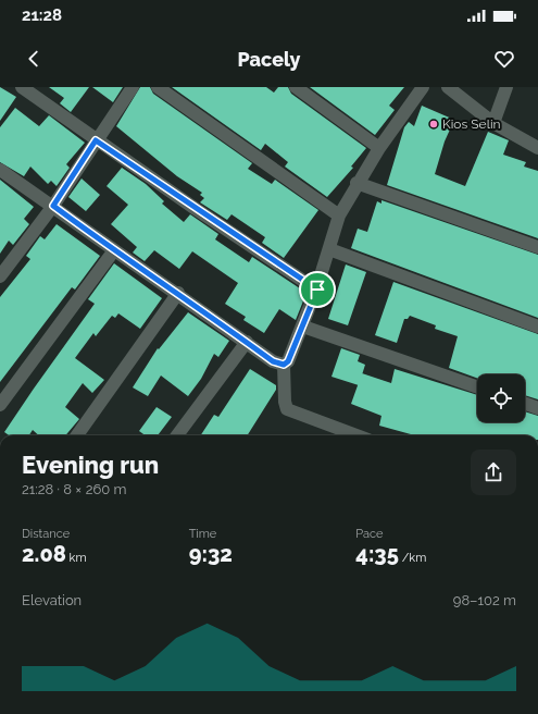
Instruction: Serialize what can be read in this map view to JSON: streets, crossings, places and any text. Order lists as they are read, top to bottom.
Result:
{
  "places": ["Kios Selin"],
  "page": {
    "status": "21:28",
    "header": "Pacely",
    "heading": ["Evening run", "21:28 · 8 × 260 m"],
    "stats": [
      ["Distance", "2.08 km"],
      ["Time", "9:32"],
      ["Pace", "4:35 /km"]
    ],
    "chart": ["Elevation", "98–102 m"]
  }
}
